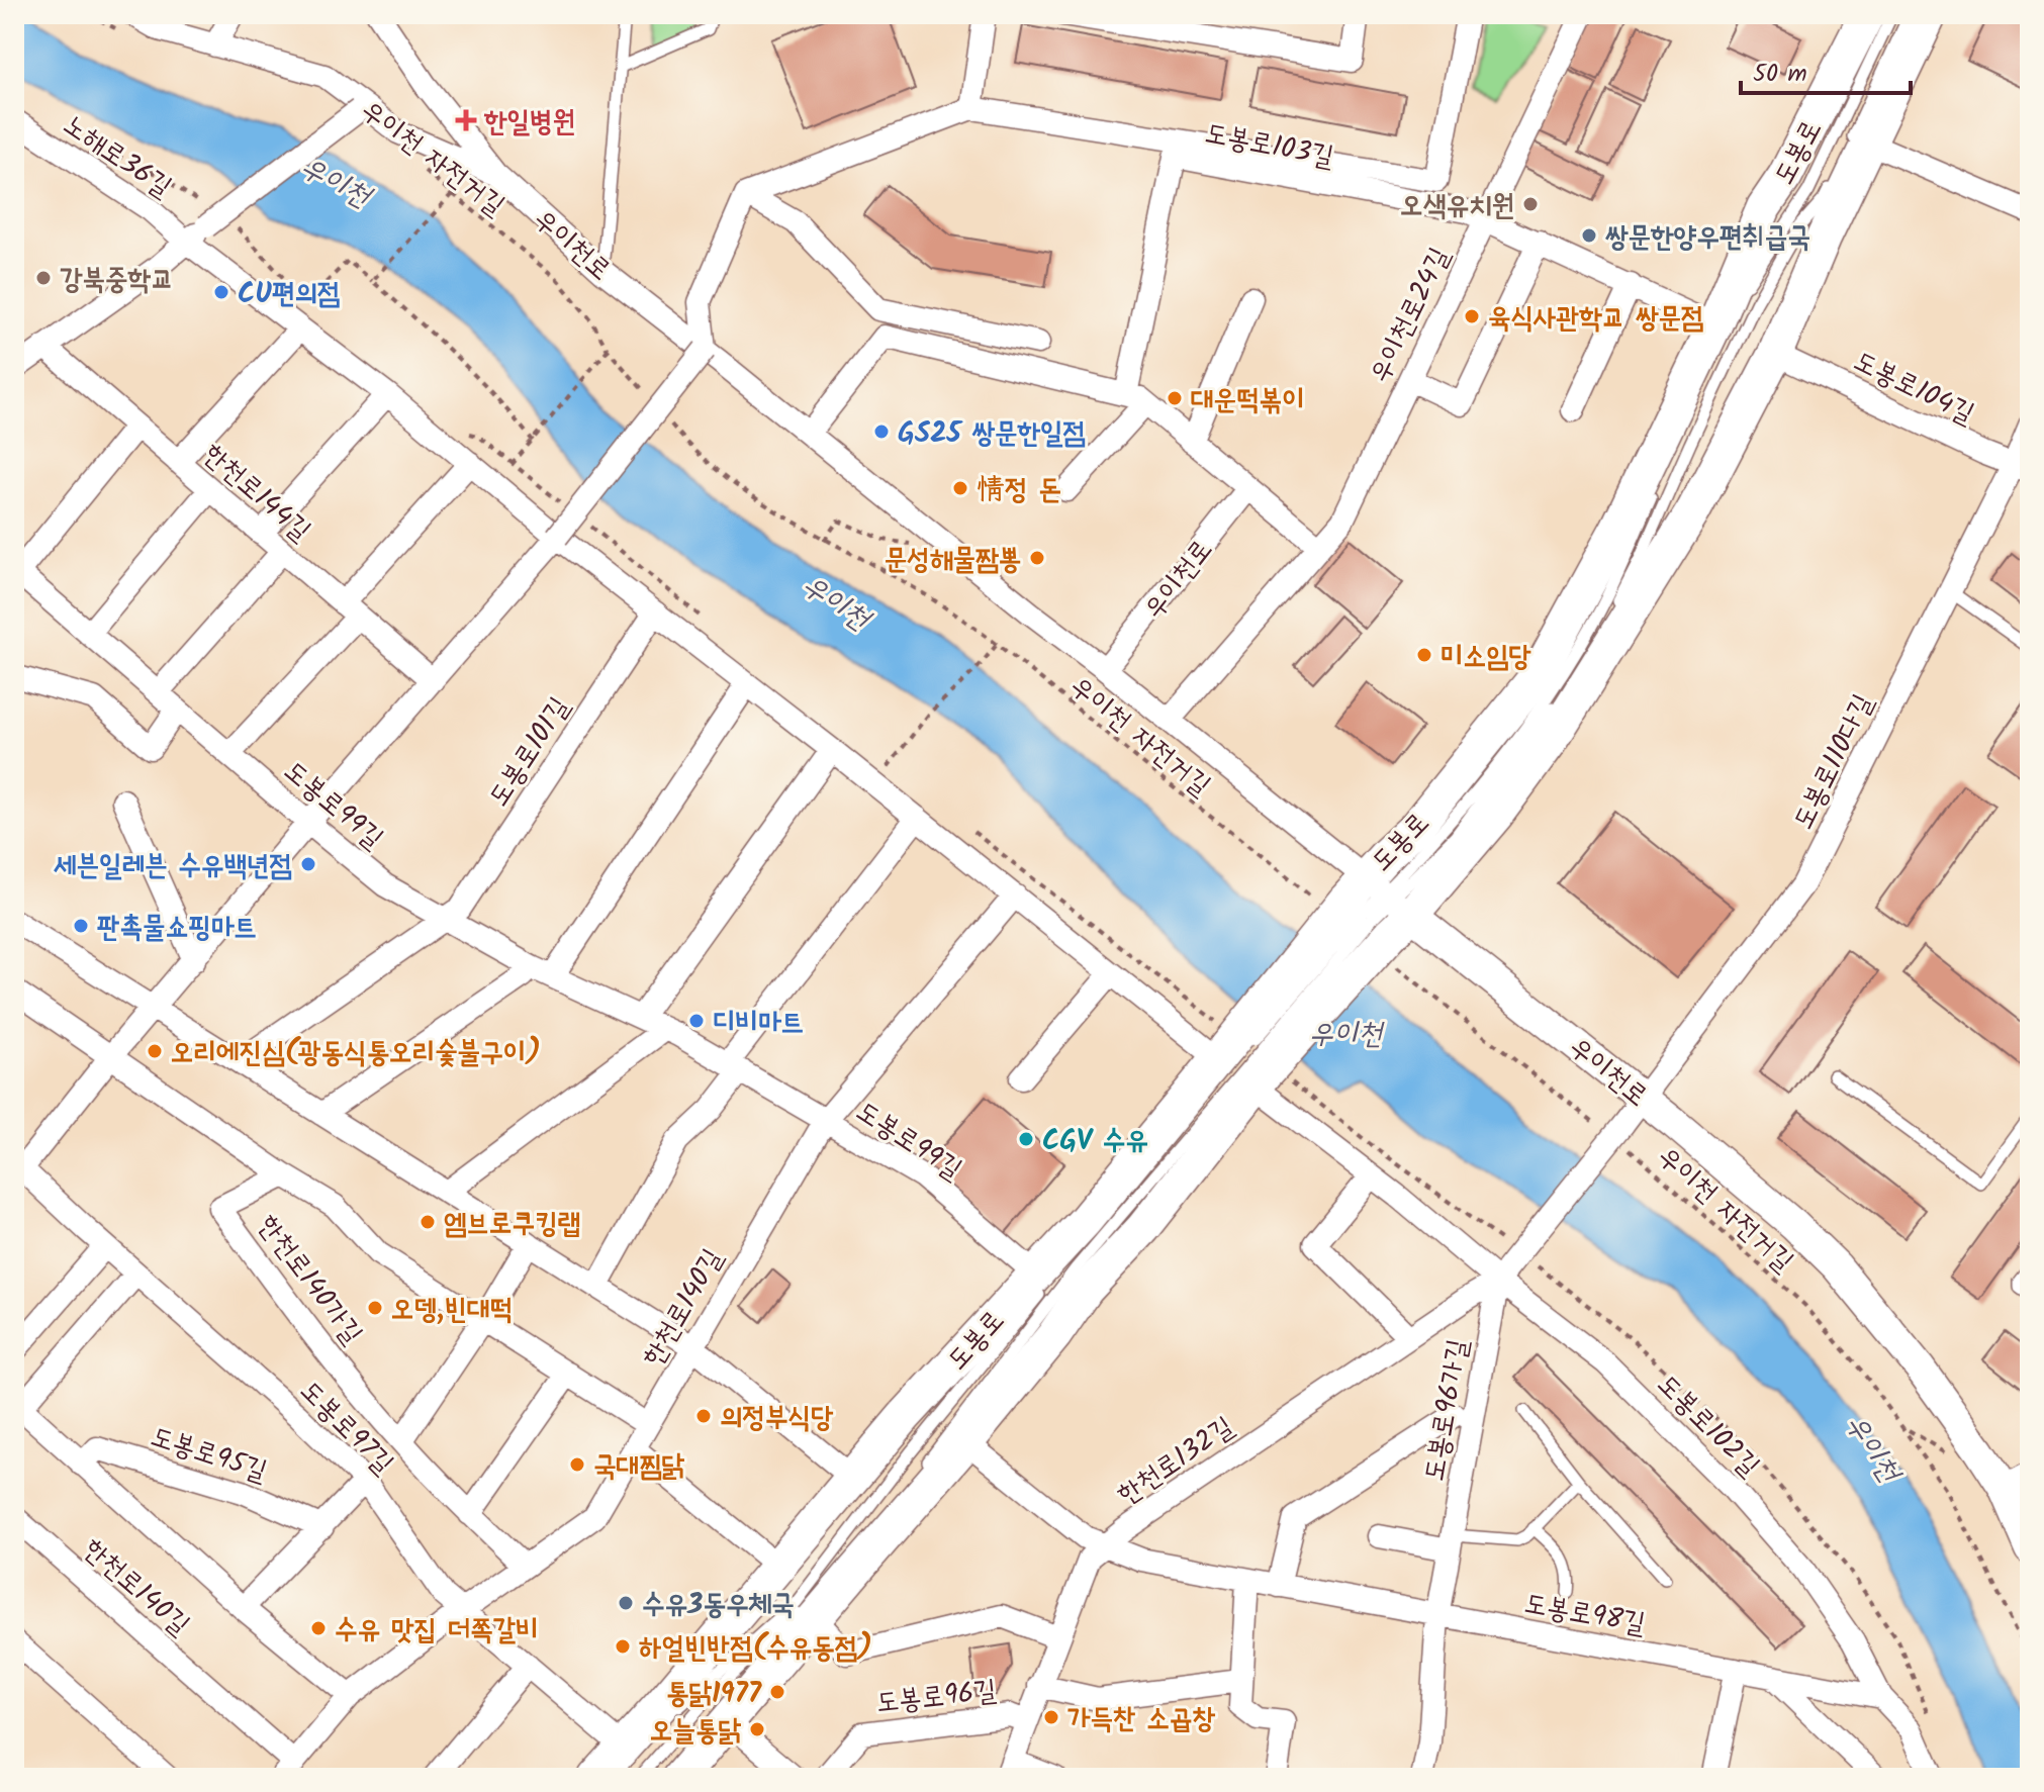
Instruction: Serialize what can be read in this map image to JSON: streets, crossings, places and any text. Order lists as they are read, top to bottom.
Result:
{
  "streets": {
    "main road": ["도봉로"],
    "street": [
      "도봉로103길",
      "노해로36길",
      "우이천로",
      "우이천로24길",
      "도봉로104길",
      "한천로144길",
      "도봉로101길",
      "도봉로110다길",
      "도봉로99길",
      "한천로140가길",
      "한천로140길",
      "도봉로96가길",
      "도봉로102길",
      "도봉로97길",
      "도봉로95길",
      "한천로132길",
      "도봉로98길",
      "도봉로96길"
    ],
    "path": ["우이천 자전거길"]
  },
  "crossings": [
    ["도봉로103길", "도봉로"],
    ["도봉로103길", "우이천로24길"],
    ["도봉로", "우이천 자전거길"],
    ["도봉로", "우이천로"],
    ["도봉로", "도봉로104길"],
    ["도봉로", "도봉로99길"],
    ["도봉로", "도봉로102길"],
    ["도봉로", "도봉로97길"],
    ["도봉로", "도봉로98길"],
    ["우이천 자전거길", "우이천로"],
    ["우이천 자전거길", "도봉로110다길"],
    ["우이천로", "우이천로24길"],
    ["우이천로", "도봉로110다길"],
    ["도봉로104길", "도봉로110다길"],
    ["한천로144길", "도봉로99길"],
    ["도봉로101길", "도봉로99길"],
    ["도봉로110다길", "도봉로96가길"],
    ["도봉로110다길", "도봉로102길"],
    ["도봉로110다길", "한천로132길"],
    ["도봉로99길", "한천로140길"],
    ["한천로140가길", "한천로140길"],
    ["한천로140길", "도봉로97길"],
    ["한천로140길", "도봉로95길"],
    ["도봉로96가길", "도봉로102길"],
    ["도봉로96가길", "한천로132길"],
    ["도봉로96가길", "도봉로98길"],
    ["도봉로102길", "한천로132길"],
    ["도봉로102길", "도봉로98길"],
    ["한천로132길", "도봉로98길"],
    ["한천로132길", "도봉로96길"]
  ],
  "water": ["우이천"],
  "places": {
    "health": ["한일병원"],
    "other": [
      "오색유치원",
      "쌍문한양우편취급국",
      "강북중학교",
      "CU편의점",
      "육식사관학교 쌍문점",
      "대운떡볶이",
      "GS25 쌍문한일점",
      "情정 돈",
      "문성해물짬뽕",
      "미소임당",
      "세븐일레븐 수유백년점",
      "판촉물쇼핑마트",
      "디비마트",
      "오리에진심(광동식통오리숯불구이)",
      "CGV 수유",
      "엠브로쿠킹랩",
      "오뎅,빈대떡",
      "의정부식당",
      "국대찜닭",
      "수유3동우체국",
      "수유 맛집 더쪽갈비",
      "하얼빈반점(수유동점)",
      "통닭1977",
      "가득찬 소곱창",
      "오늘통닭"
    ]
  },
  "scale_bar": "50 m"
}
